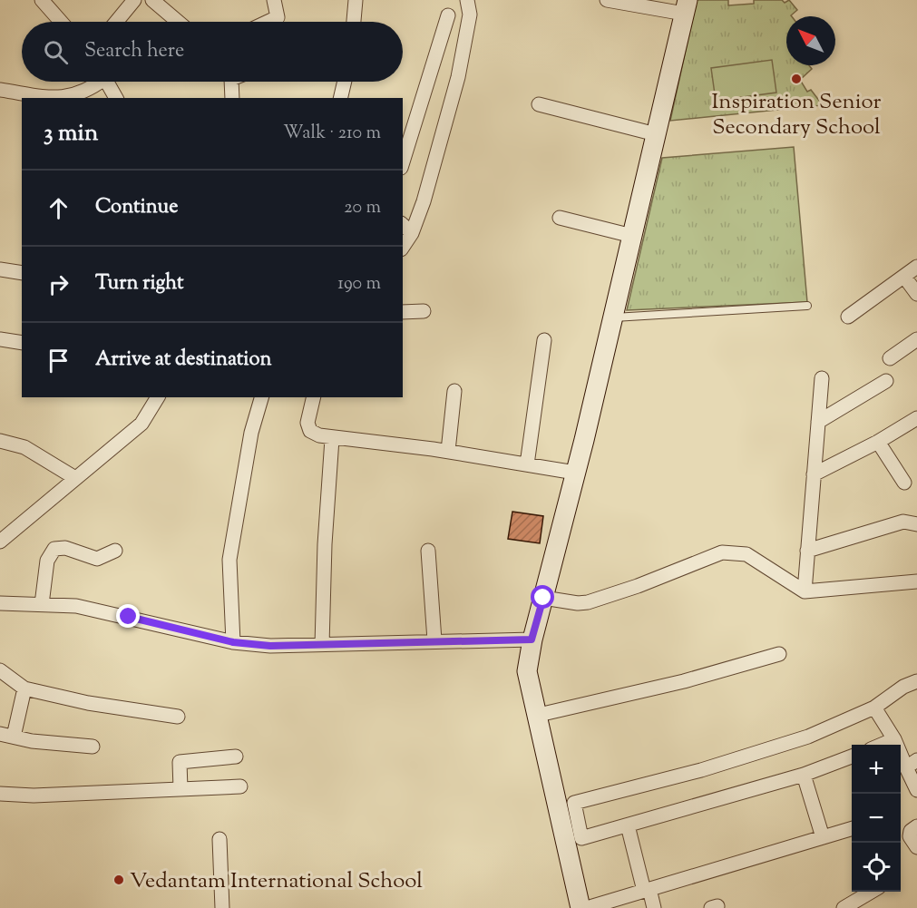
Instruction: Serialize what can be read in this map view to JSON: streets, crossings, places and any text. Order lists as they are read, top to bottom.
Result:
{
  "places": ["Inspiration Senior Secondary School", "Vedantam International School"],
  "north": "top left",
  "page": {
    "search": "Search here",
    "heading": ["3 min", "Walk · 210 m"],
    "list": [
      ["Continue", "20 m"],
      ["Turn right", "190 m"],
      "Arrive at destination"
    ],
    "map_buttons": ["+", "−"]
  }
}
